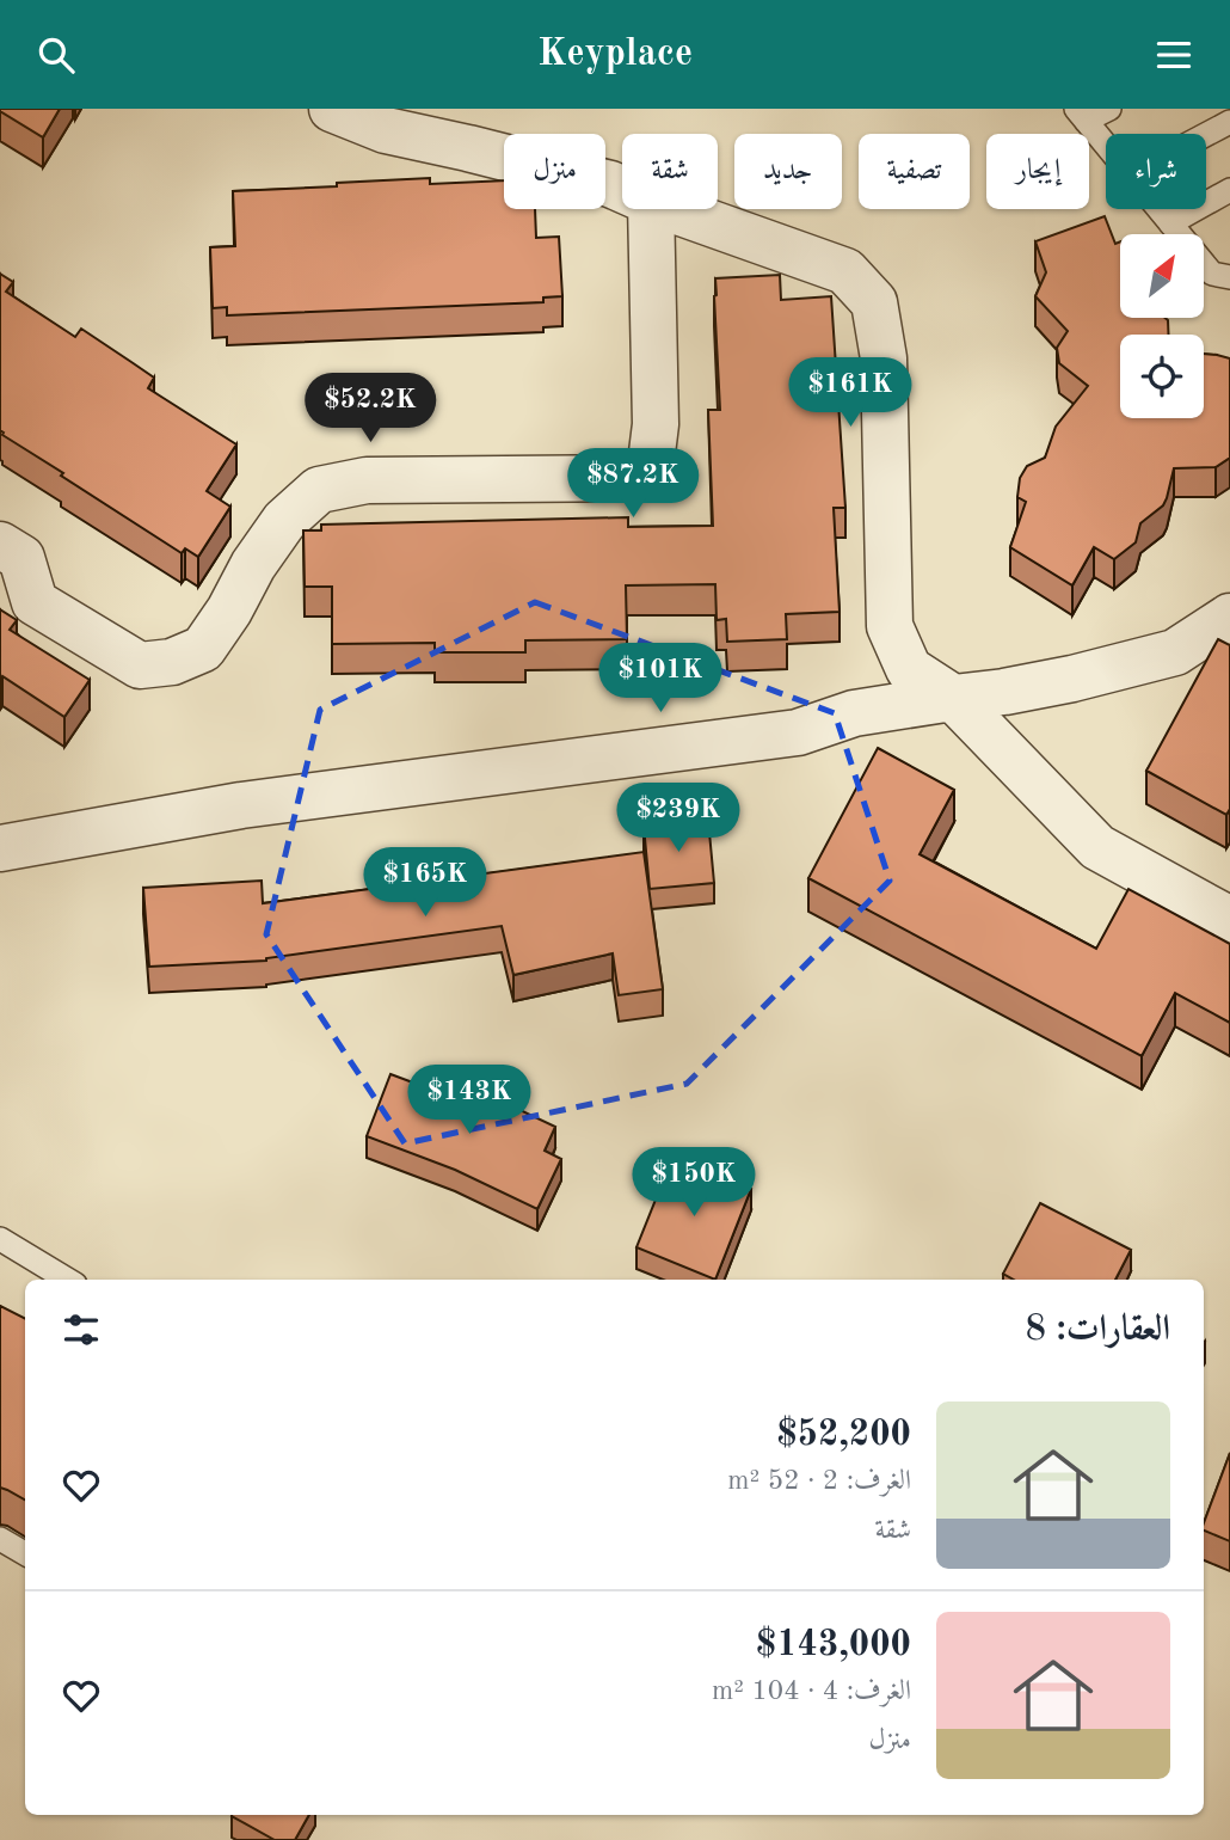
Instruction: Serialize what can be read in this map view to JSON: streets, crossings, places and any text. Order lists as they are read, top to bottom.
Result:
{
  "north": "top right",
  "page": {
    "header": "Keyplace",
    "chip": [
      "شراء",
      "إيجار",
      "تصفية",
      "جديد",
      "شقة",
      "منزل"
    ],
    "price": [
      "$161K",
      "$52.2K",
      "$87.2K",
      "$101K",
      "$239K",
      "$165K",
      "$143K",
      "$150K"
    ],
    "heading": "العقارات: 8",
    "list": [
      {
        "name": "$52,200",
        "note": "الغرف: 2 · 52 m² · شقة"
      },
      {
        "name": "$143,000",
        "note": "الغرف: 4 · 104 m² · منزل"
      }
    ]
  }
}
